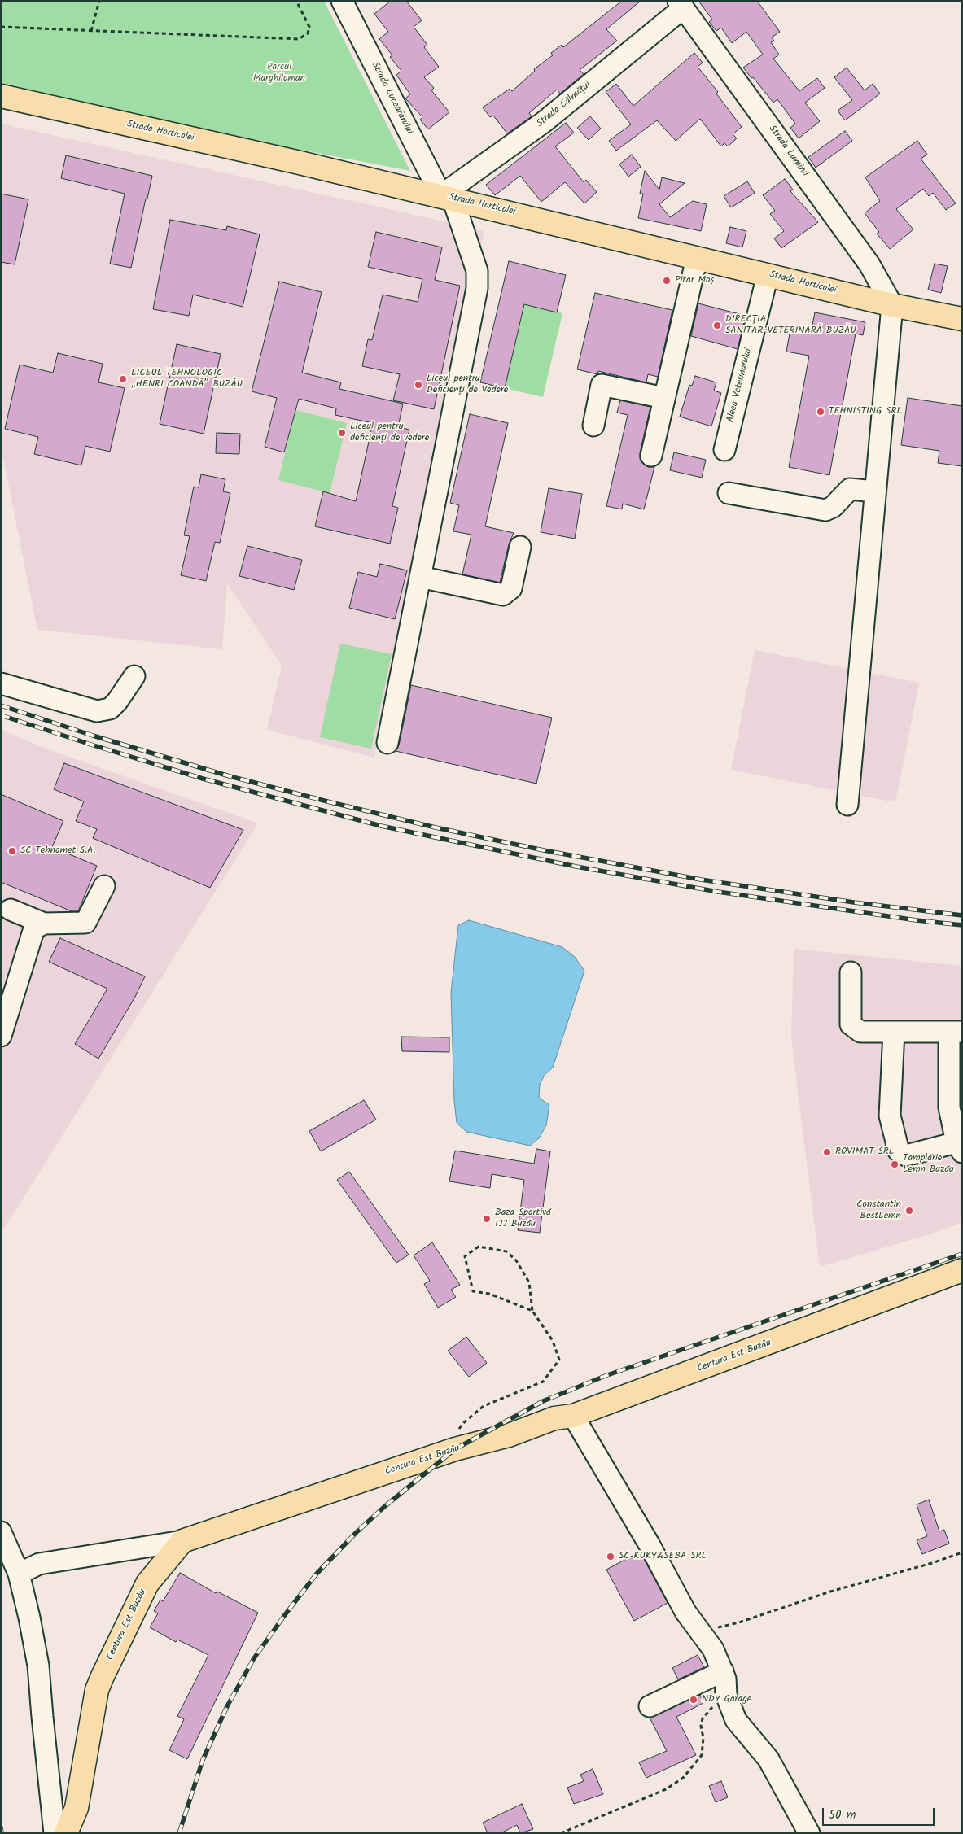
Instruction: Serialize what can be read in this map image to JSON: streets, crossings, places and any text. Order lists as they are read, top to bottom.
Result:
{
  "streets": {
    "main road": ["Strada Horticolei", "Centura Est Buzău"],
    "street": [
      "Strada Luceafărului",
      "Strada Călmățui",
      "Strada Luminii",
      "Aleea Veterinarului"
    ]
  },
  "crossings": [
    ["Strada Luceafărului", "Strada Călmățui"],
    ["Strada Luceafărului", "Strada Horticolei"],
    ["Strada Călmățui", "Strada Horticolei"],
    ["Strada Călmățui", "Strada Luminii"],
    ["Strada Horticolei", "Strada Luminii"],
    ["Strada Horticolei", "Aleea Veterinarului"]
  ],
  "parks": ["Parcul Marghiloman"],
  "places": [
    "Pitar Moș",
    "DIRECŢIA SANITAR-VETERINARĂ BUZĂU",
    "LICEUL TEHNOLOGIC „HENRI COANDĂ” BUZĂU",
    "Liceul pentru Deficienți de Vedere",
    "TEHNISTING SRL",
    "Liceul pentru deficienți de vedere",
    "SC Tehnomet S.A.",
    "ROVIMAT SRL",
    "Tamplărie Lemn Buzău",
    "Constantin BestLemn",
    "Baza Sportivă IJJ Buzău",
    "SC KUKY&SEBA SRL",
    "NDY Garage"
  ],
  "scale_bar": "50 m"
}
